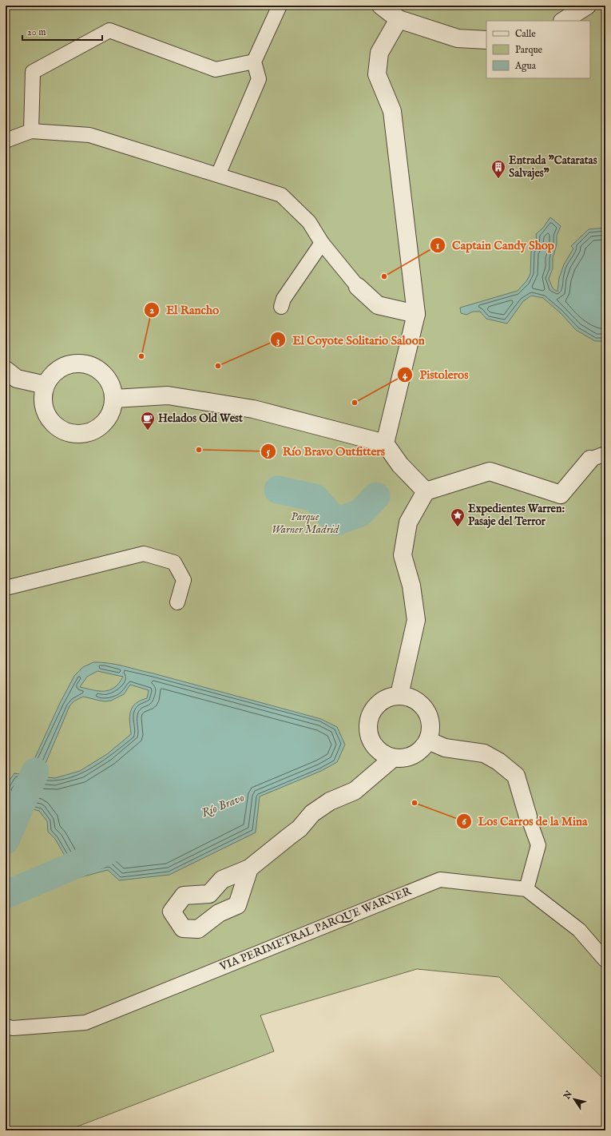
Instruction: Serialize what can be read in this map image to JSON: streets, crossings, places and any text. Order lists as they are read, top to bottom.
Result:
{
  "streets": {
    "lane": ["VIA PERIMETRAL PARQUE WARNER"]
  },
  "water": ["Río Bravo"],
  "parks": ["Parque Warner Madrid"],
  "places": {
    "building": ["Entrada \"Cataratas Salvajes\""],
    "other": [
      "Captain Candy Shop",
      "El Rancho",
      "El Coyote Solitario Saloon",
      "Pistoleros",
      "Río Bravo Outfitters",
      "Los Carros de la Mina"
    ],
    "cafe": ["Helados Old West"],
    "place": ["Expedientes Warren: Pasaje del Terror"]
  },
  "legend": ["Calle", "Parque", "Agua"],
  "scale_bar": "20 m",
  "north": "top left"
}
